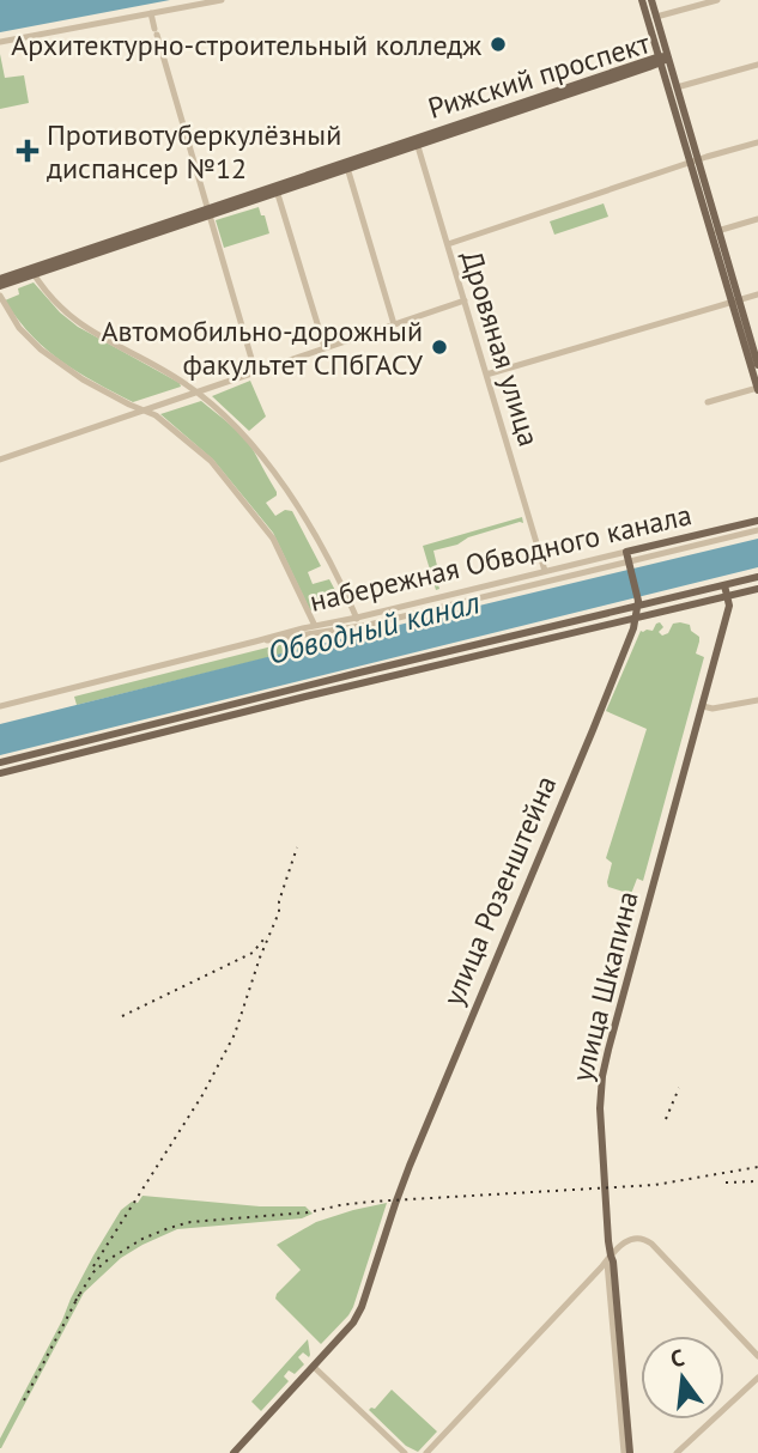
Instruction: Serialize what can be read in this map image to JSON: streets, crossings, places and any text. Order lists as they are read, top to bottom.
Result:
{
  "streets": {
    "main road": [
      "Рижский проспект",
      "набережная Обводного канала",
      "улица Розенштейна",
      "улица Шкапина"
    ],
    "street": ["Дровяная улица"]
  },
  "crossings": [
    ["Рижский проспект", "Дровяная улица"],
    ["Дровяная улица", "набережная Обводного канала"]
  ],
  "water": ["Обводный канал"],
  "places": {
    "other": ["Архитектурно-строительный колледж", "Автомобильно-дорожный факультет СПбГАСУ"],
    "health": ["Противотуберкулёзный диспансер №12"]
  },
  "north": "top"
}
